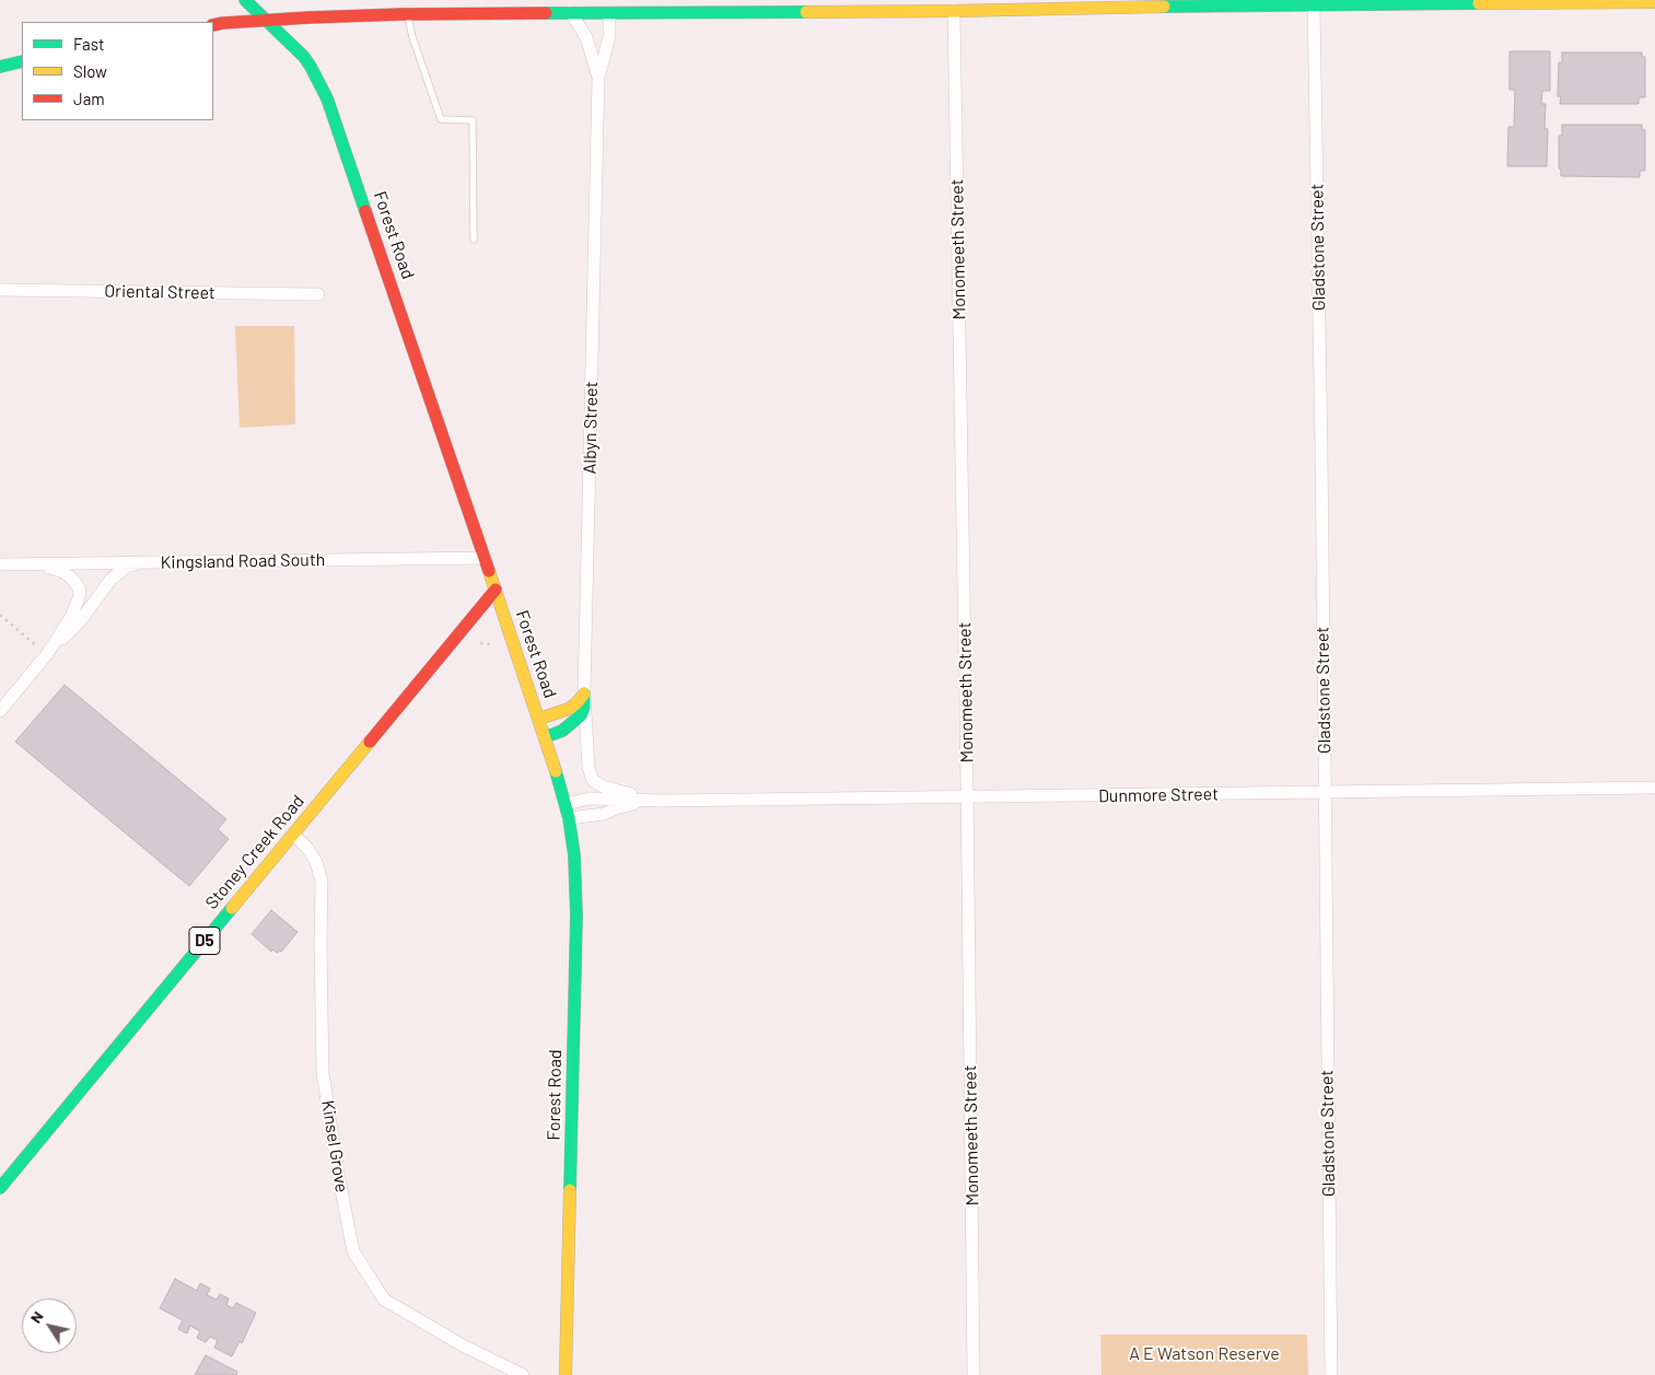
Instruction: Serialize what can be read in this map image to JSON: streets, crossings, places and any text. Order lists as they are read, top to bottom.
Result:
{
  "streets": {
    "main road": ["Forest Road", "Stoney Creek Road", "D5"],
    "street": [
      "Gladstone Street",
      "Monomeeth Street",
      "Oriental Street",
      "Albyn Street",
      "Kingsland Road South",
      "Dunmore Street",
      "Kinsel Grove"
    ]
  },
  "crossings": [
    ["Forest Road", "Kingsland Road South"],
    ["Forest Road", "Dunmore Street"],
    ["Forest Road", "Stoney Creek Road"],
    ["Gladstone Street", "Dunmore Street"],
    ["Monomeeth Street", "Dunmore Street"],
    ["Albyn Street", "Dunmore Street"],
    ["Stoney Creek Road", "Kinsel Grove"]
  ],
  "parks": ["A E Watson Reserve"],
  "legend": ["Fast", "Slow", "Jam"],
  "north": "top left"
}
